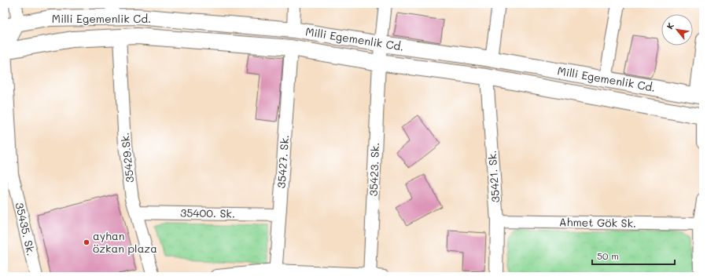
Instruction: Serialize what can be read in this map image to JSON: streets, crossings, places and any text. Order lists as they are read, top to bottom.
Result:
{
  "streets": {
    "street": [
      "Milli Egemenlik Cd.",
      "35429.Sk.",
      "35427. Sk.",
      "35423. Sk.",
      "35421. Sk.",
      "35400. Sk.",
      "Ahmet Gök Sk.",
      "35435. Sk."
    ]
  },
  "crossings": [
    ["Milli Egemenlik Cd.", "35423. Sk."],
    ["35429.Sk.", "35400. Sk."],
    ["35427. Sk.", "35400. Sk."],
    ["35421. Sk.", "Ahmet Gök Sk."]
  ],
  "places": ["ayhan özkan plaza"],
  "scale_bar": "50 m",
  "north": "top left"
}
